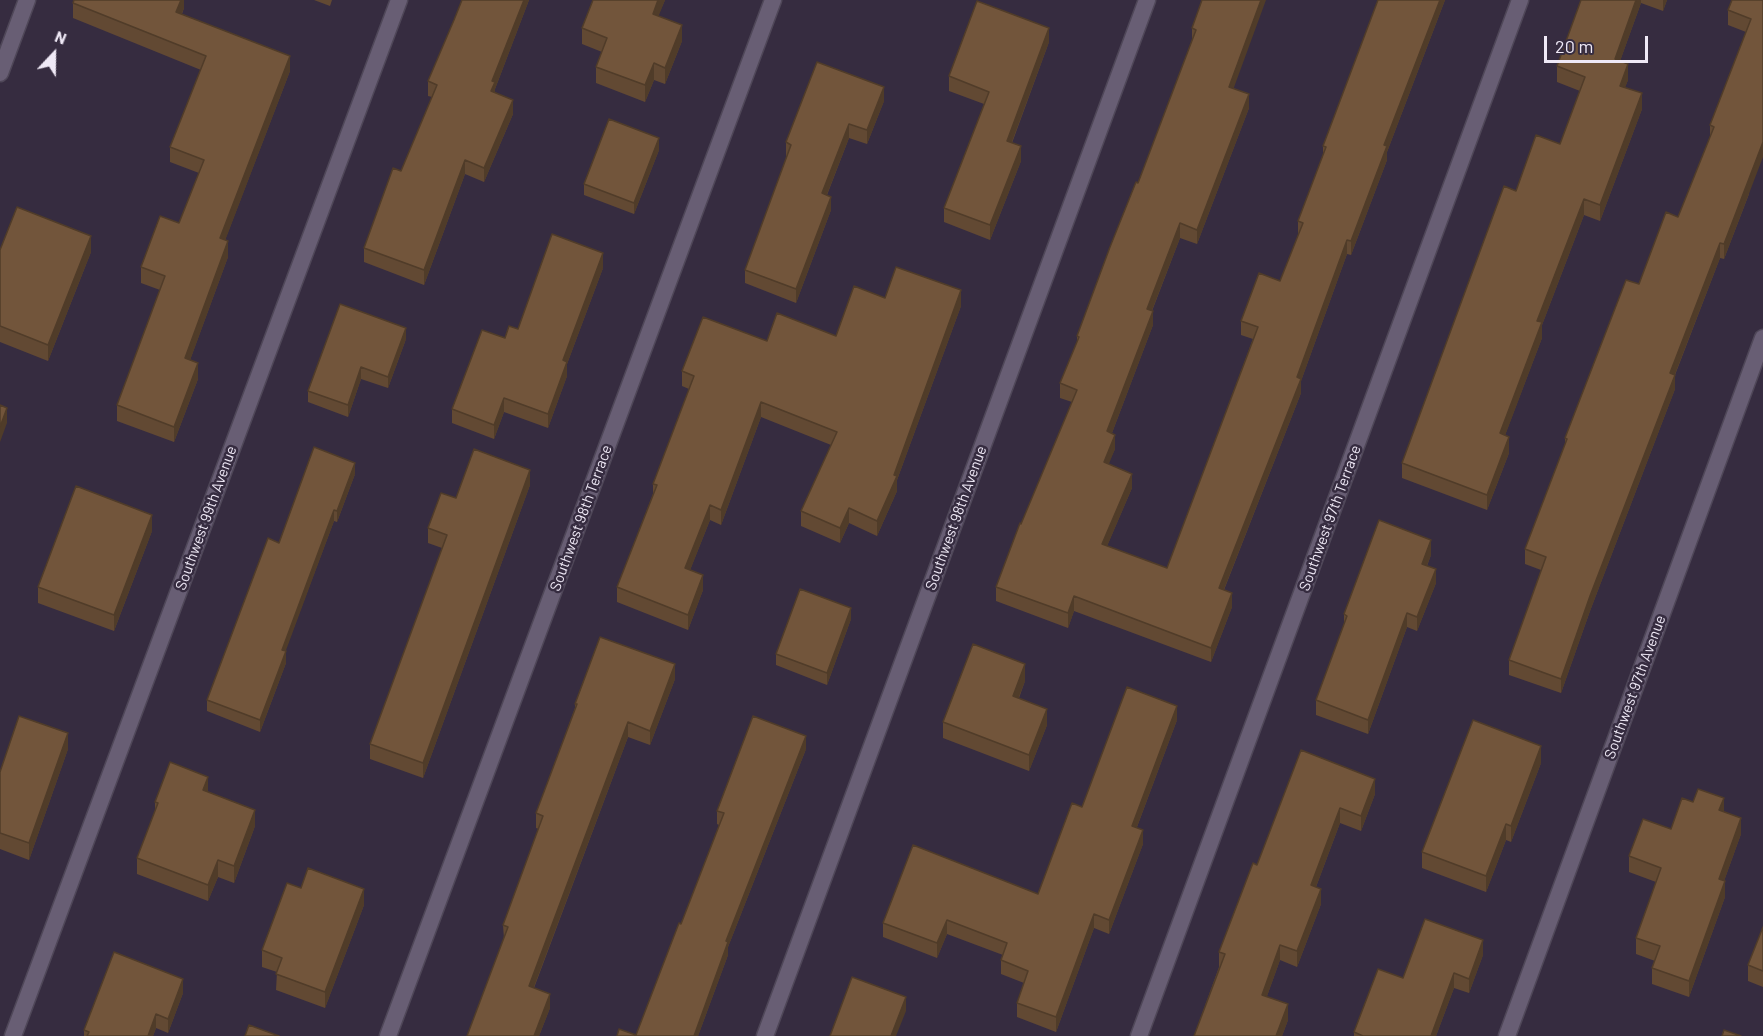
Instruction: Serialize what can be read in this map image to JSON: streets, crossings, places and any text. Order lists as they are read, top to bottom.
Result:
{
  "streets": {
    "street": [
      "Southwest 99th Avenue",
      "Southwest 98th Terrace",
      "Southwest 98th Avenue",
      "Southwest 97th Terrace",
      "Southwest 97th Avenue"
    ]
  },
  "scale_bar": "20 m",
  "north": "top"
}
